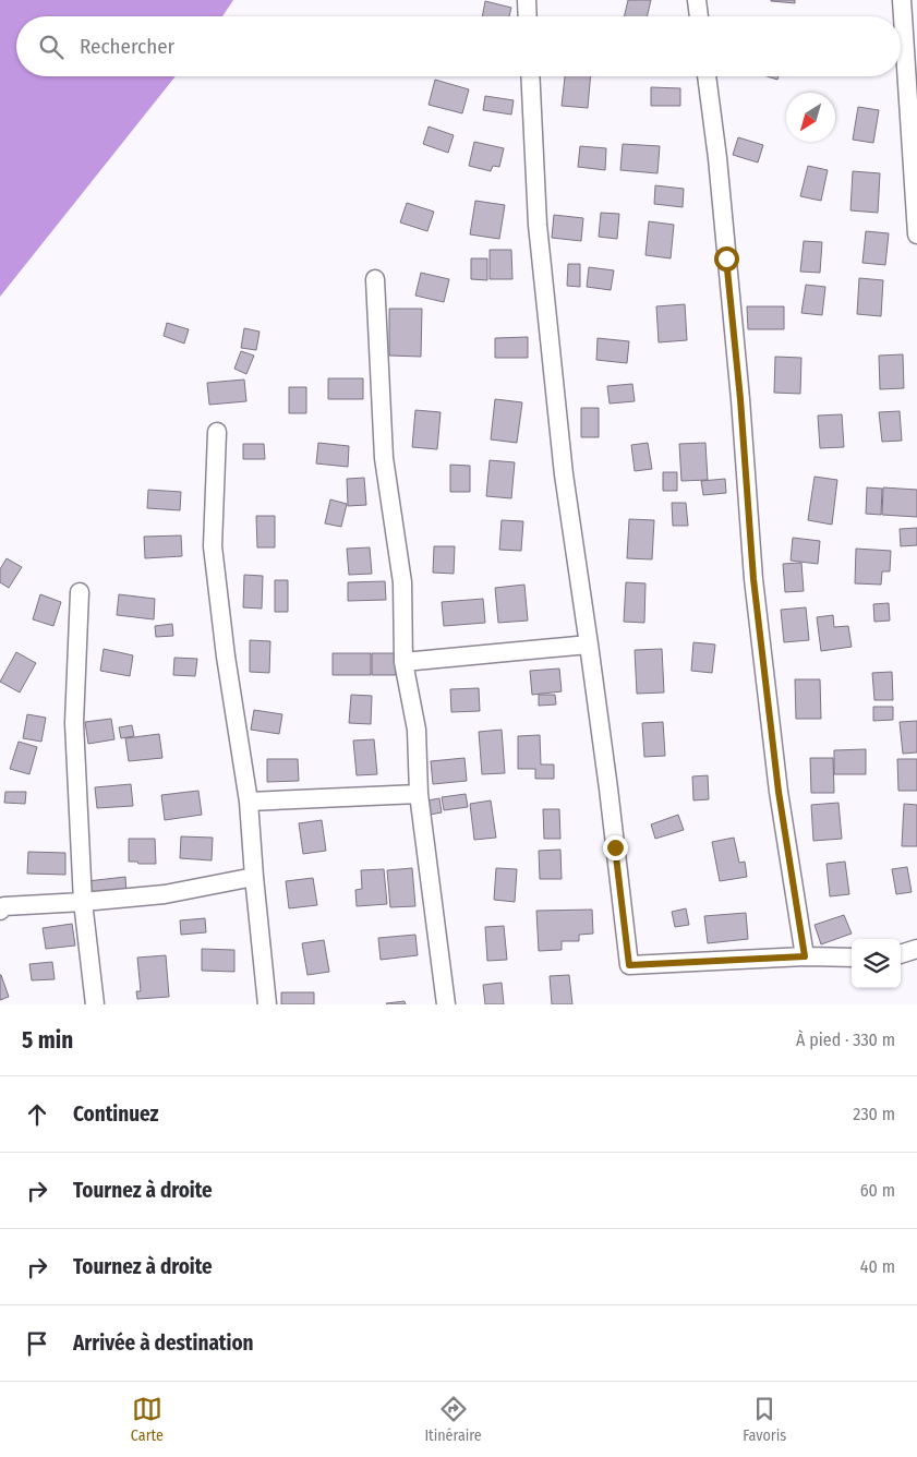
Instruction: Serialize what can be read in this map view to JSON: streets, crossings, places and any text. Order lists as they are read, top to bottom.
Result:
{
  "north": "bottom left",
  "page": {
    "search": "Rechercher",
    "heading": ["5 min", "À pied · 330 m"],
    "list": [
      ["Continuez", "230 m"],
      ["Tournez à droite", "60 m"],
      ["Tournez à droite", "40 m"],
      "Arrivée à destination"
    ],
    "nav": ["Carte", "Itinéraire", "Favoris"]
  }
}
